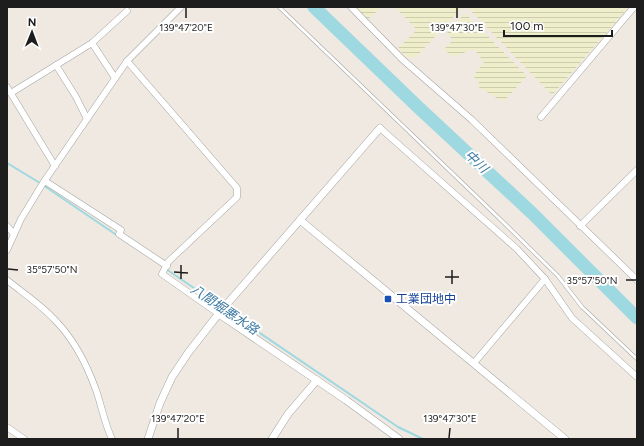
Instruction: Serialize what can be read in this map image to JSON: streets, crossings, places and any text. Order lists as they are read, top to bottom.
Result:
{
  "water": ["中川", "八間堀悪水路"],
  "places": {
    "transit": ["工業団地中"]
  },
  "scale_bar": "100 m",
  "north": "top",
  "coordinates": ["139°47'20\"E", "139°47'30\"E", "35°57'50\"N"]
}
